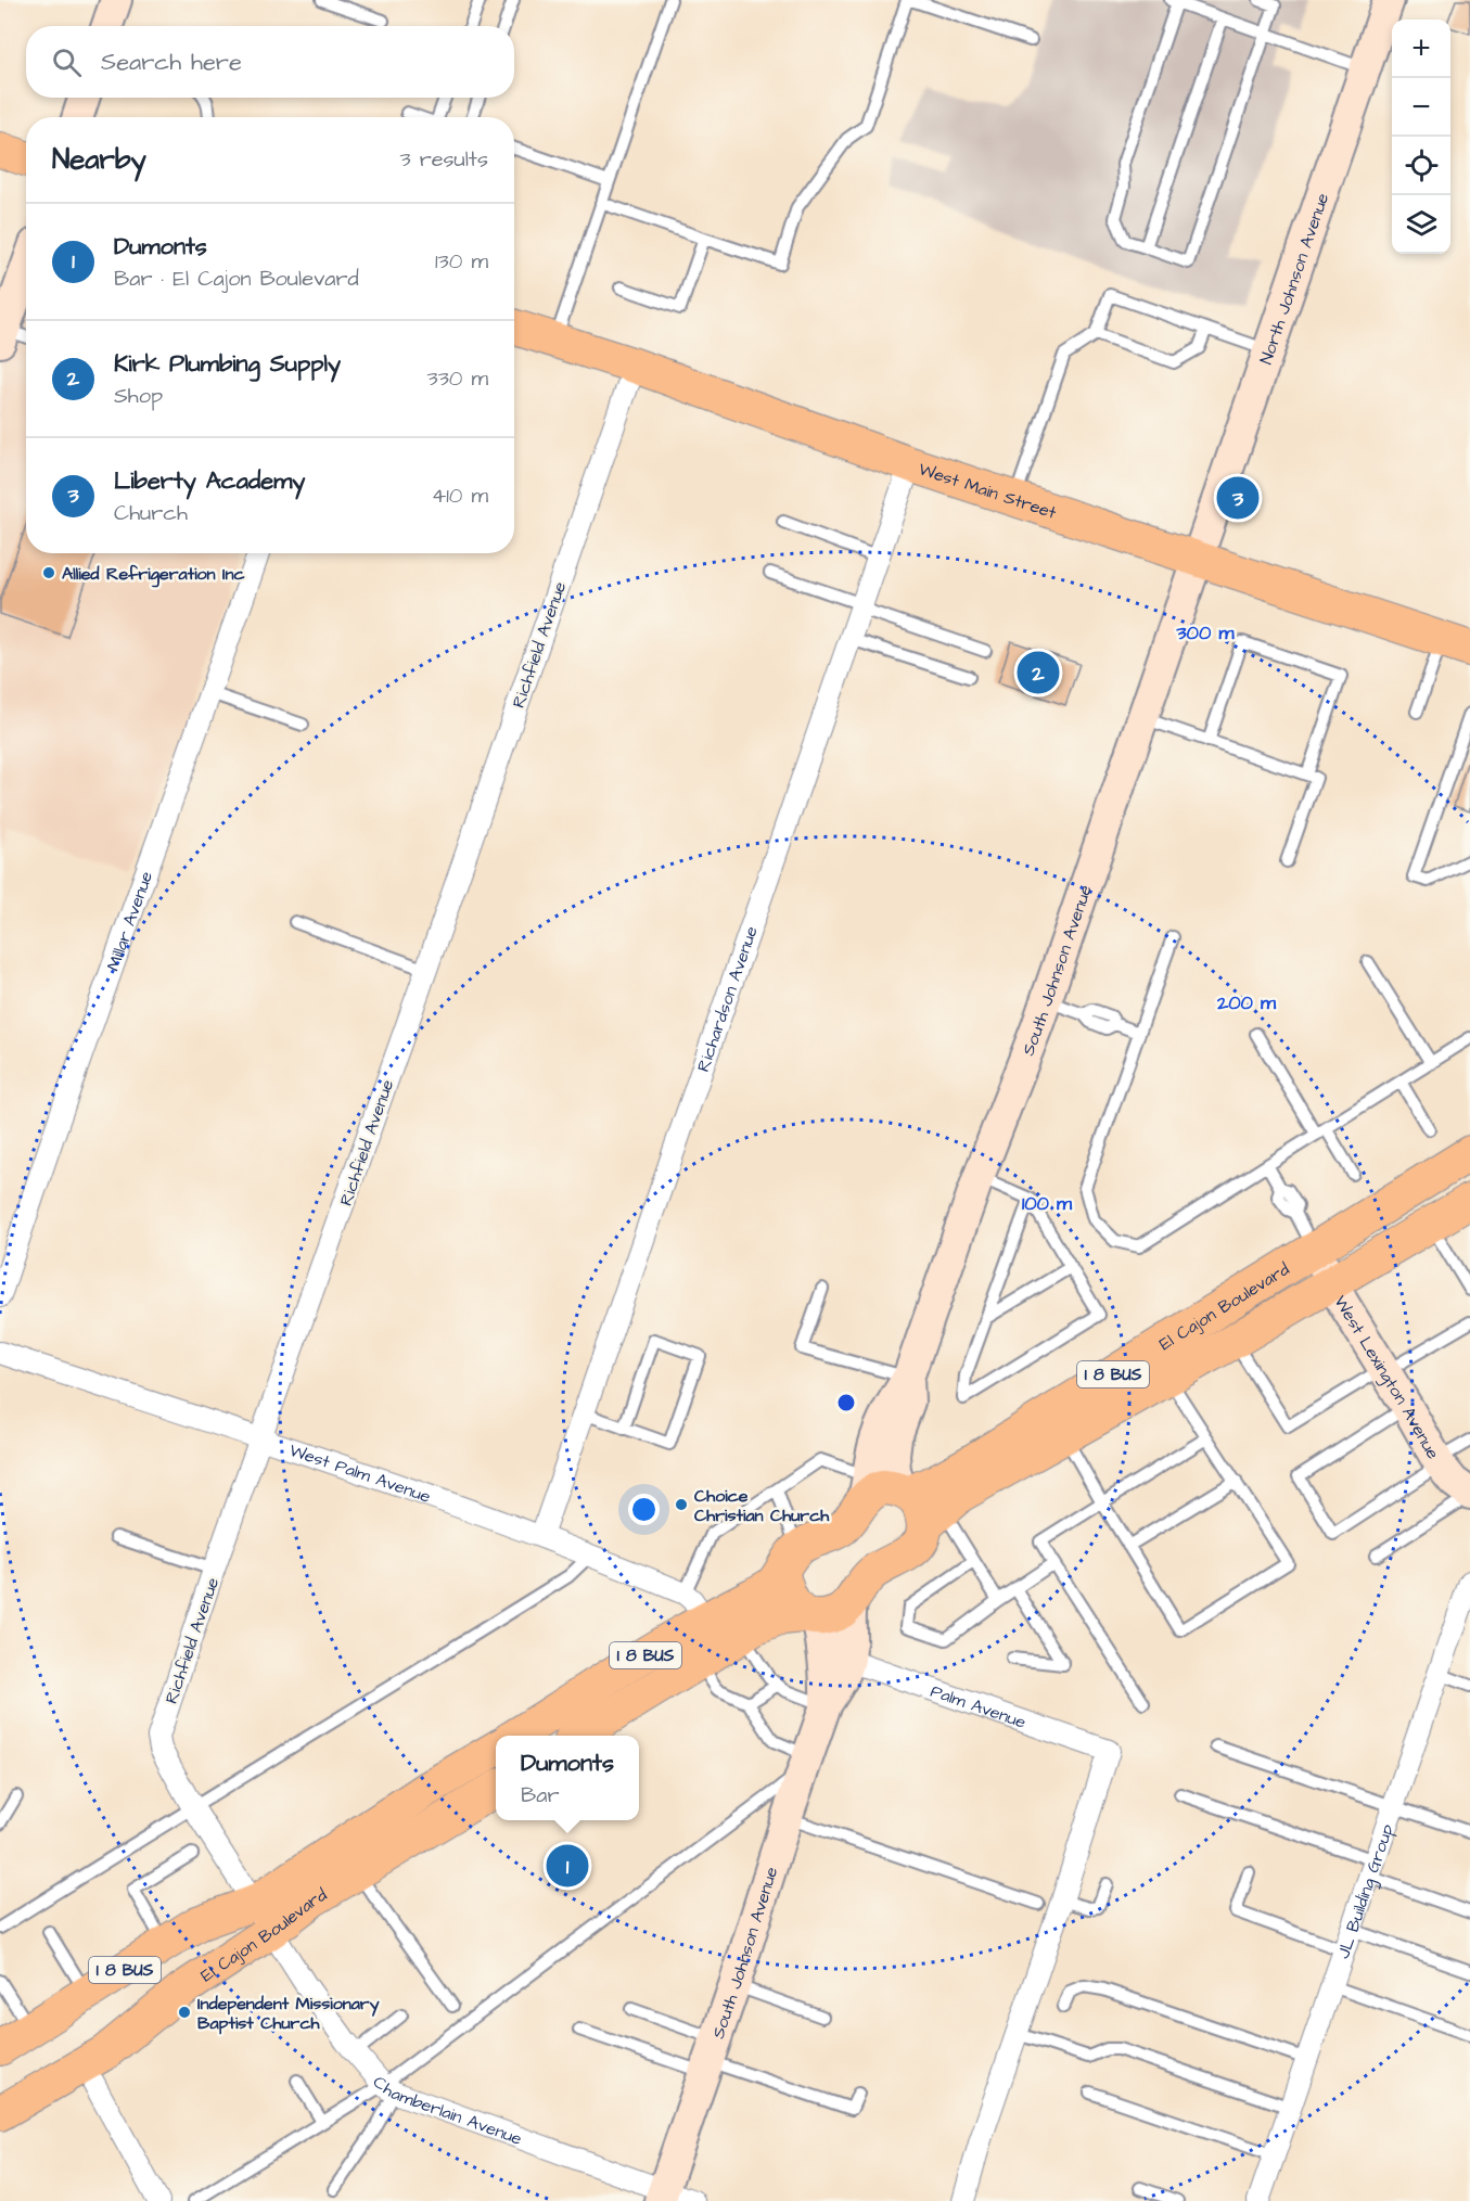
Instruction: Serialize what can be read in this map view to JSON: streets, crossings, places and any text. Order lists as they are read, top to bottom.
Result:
{
  "streets": {
    "main road": [
      "North Johnson Avenue",
      "West Main Street",
      "South Johnson Avenue",
      "El Cajon Boulevard",
      "I 8 BUS",
      "West Lexington Avenue"
    ],
    "street": [
      "Richfield Avenue",
      "Millar Avenue",
      "Richardson Avenue",
      "West Palm Avenue",
      "Palm Avenue",
      "JL Building Group",
      "Chamberlain Avenue"
    ]
  },
  "crossings": [
    ["North Johnson Avenue", "West Main Street"],
    ["North Johnson Avenue", "South Johnson Avenue"],
    ["West Main Street", "Richfield Avenue"],
    ["West Main Street", "South Johnson Avenue"],
    ["West Main Street", "Richardson Avenue"],
    ["Richfield Avenue", "El Cajon Boulevard"],
    ["Richfield Avenue", "West Palm Avenue"],
    ["Richfield Avenue", "Chamberlain Avenue"],
    ["South Johnson Avenue", "El Cajon Boulevard"],
    ["South Johnson Avenue", "I 8 BUS"],
    ["South Johnson Avenue", "Palm Avenue"],
    ["South Johnson Avenue", "Chamberlain Avenue"],
    ["Richardson Avenue", "West Palm Avenue"],
    ["El Cajon Boulevard", "I 8 BUS"],
    ["El Cajon Boulevard", "West Lexington Avenue"],
    ["El Cajon Boulevard", "Chamberlain Avenue"],
    ["I 8 BUS", "West Palm Avenue"]
  ],
  "places": ["Allied Refrigeration Inc", "Choice Christian Church", "Independent Missionary Baptist Church"],
  "page": {
    "map_buttons": ["+", "−"],
    "search": "Search here",
    "heading": ["Nearby", "3 results"],
    "list": [
      {
        "mark": "1",
        "name": "Dumonts",
        "note": "Bar · El Cajon Boulevard",
        "value": "130 m"
      },
      {
        "mark": "2",
        "name": "Kirk Plumbing Supply",
        "note": "Shop",
        "value": "330 m"
      },
      {
        "mark": "3",
        "name": "Liberty Academy",
        "note": "Church",
        "value": "410 m"
      }
    ],
    "pins": ["3", "2", "1"],
    "popup": ["Dumonts", "Bar"]
  },
  "rings": ["300 m", "200 m", "100 m"]
}
